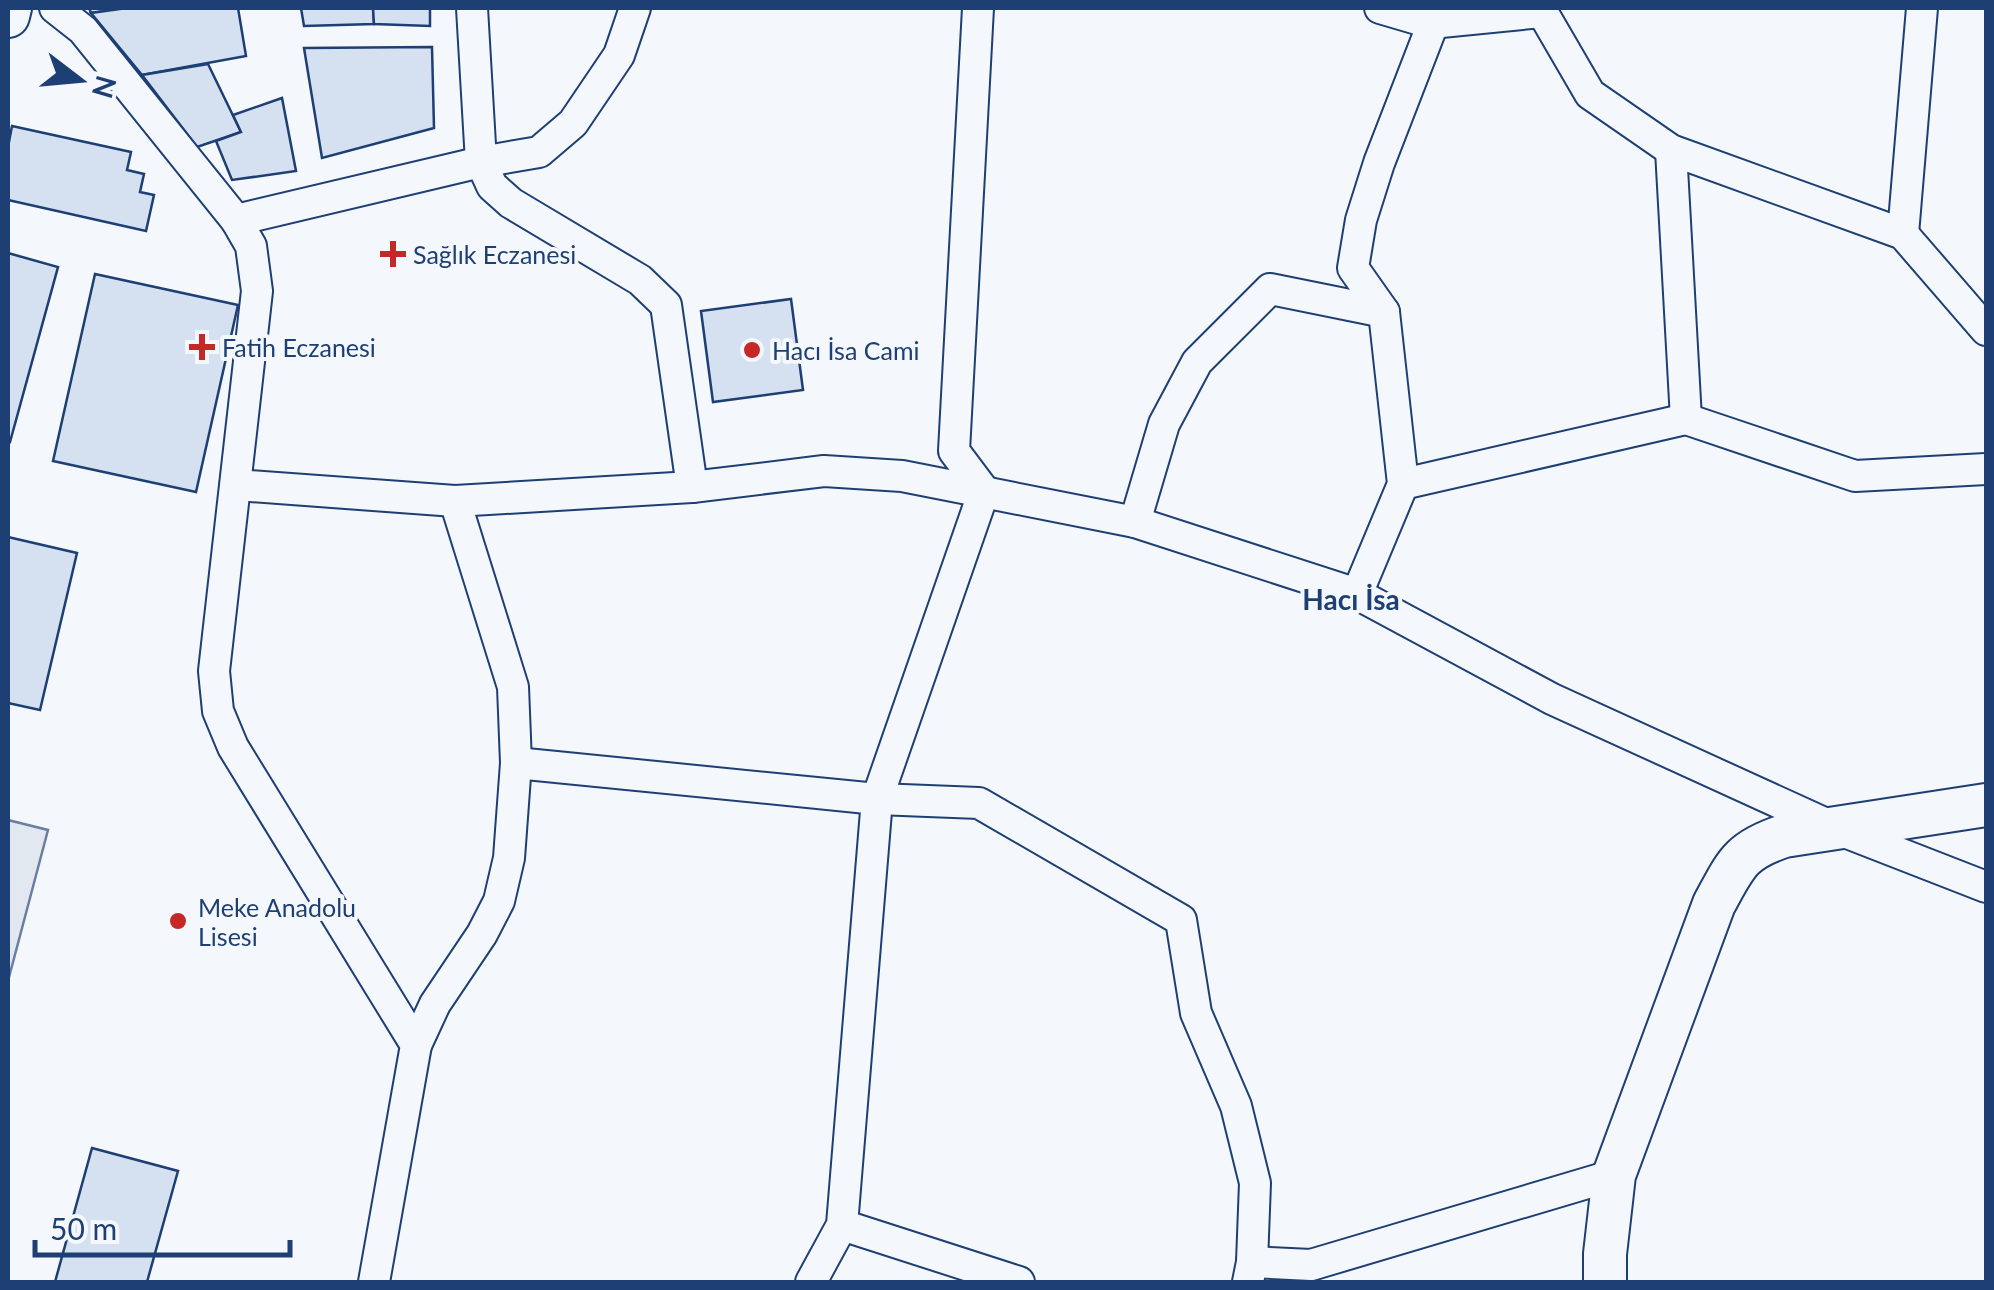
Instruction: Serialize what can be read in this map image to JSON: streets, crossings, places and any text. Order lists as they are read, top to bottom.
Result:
{
  "districts": ["Hacı İsa"],
  "places": {
    "health": ["Sağlık Eczanesi", "Fatih Eczanesi"],
    "other": ["Hacı İsa Cami", "Meke Anadolu Lisesi"]
  },
  "scale_bar": "50 m",
  "north": "right"
}
